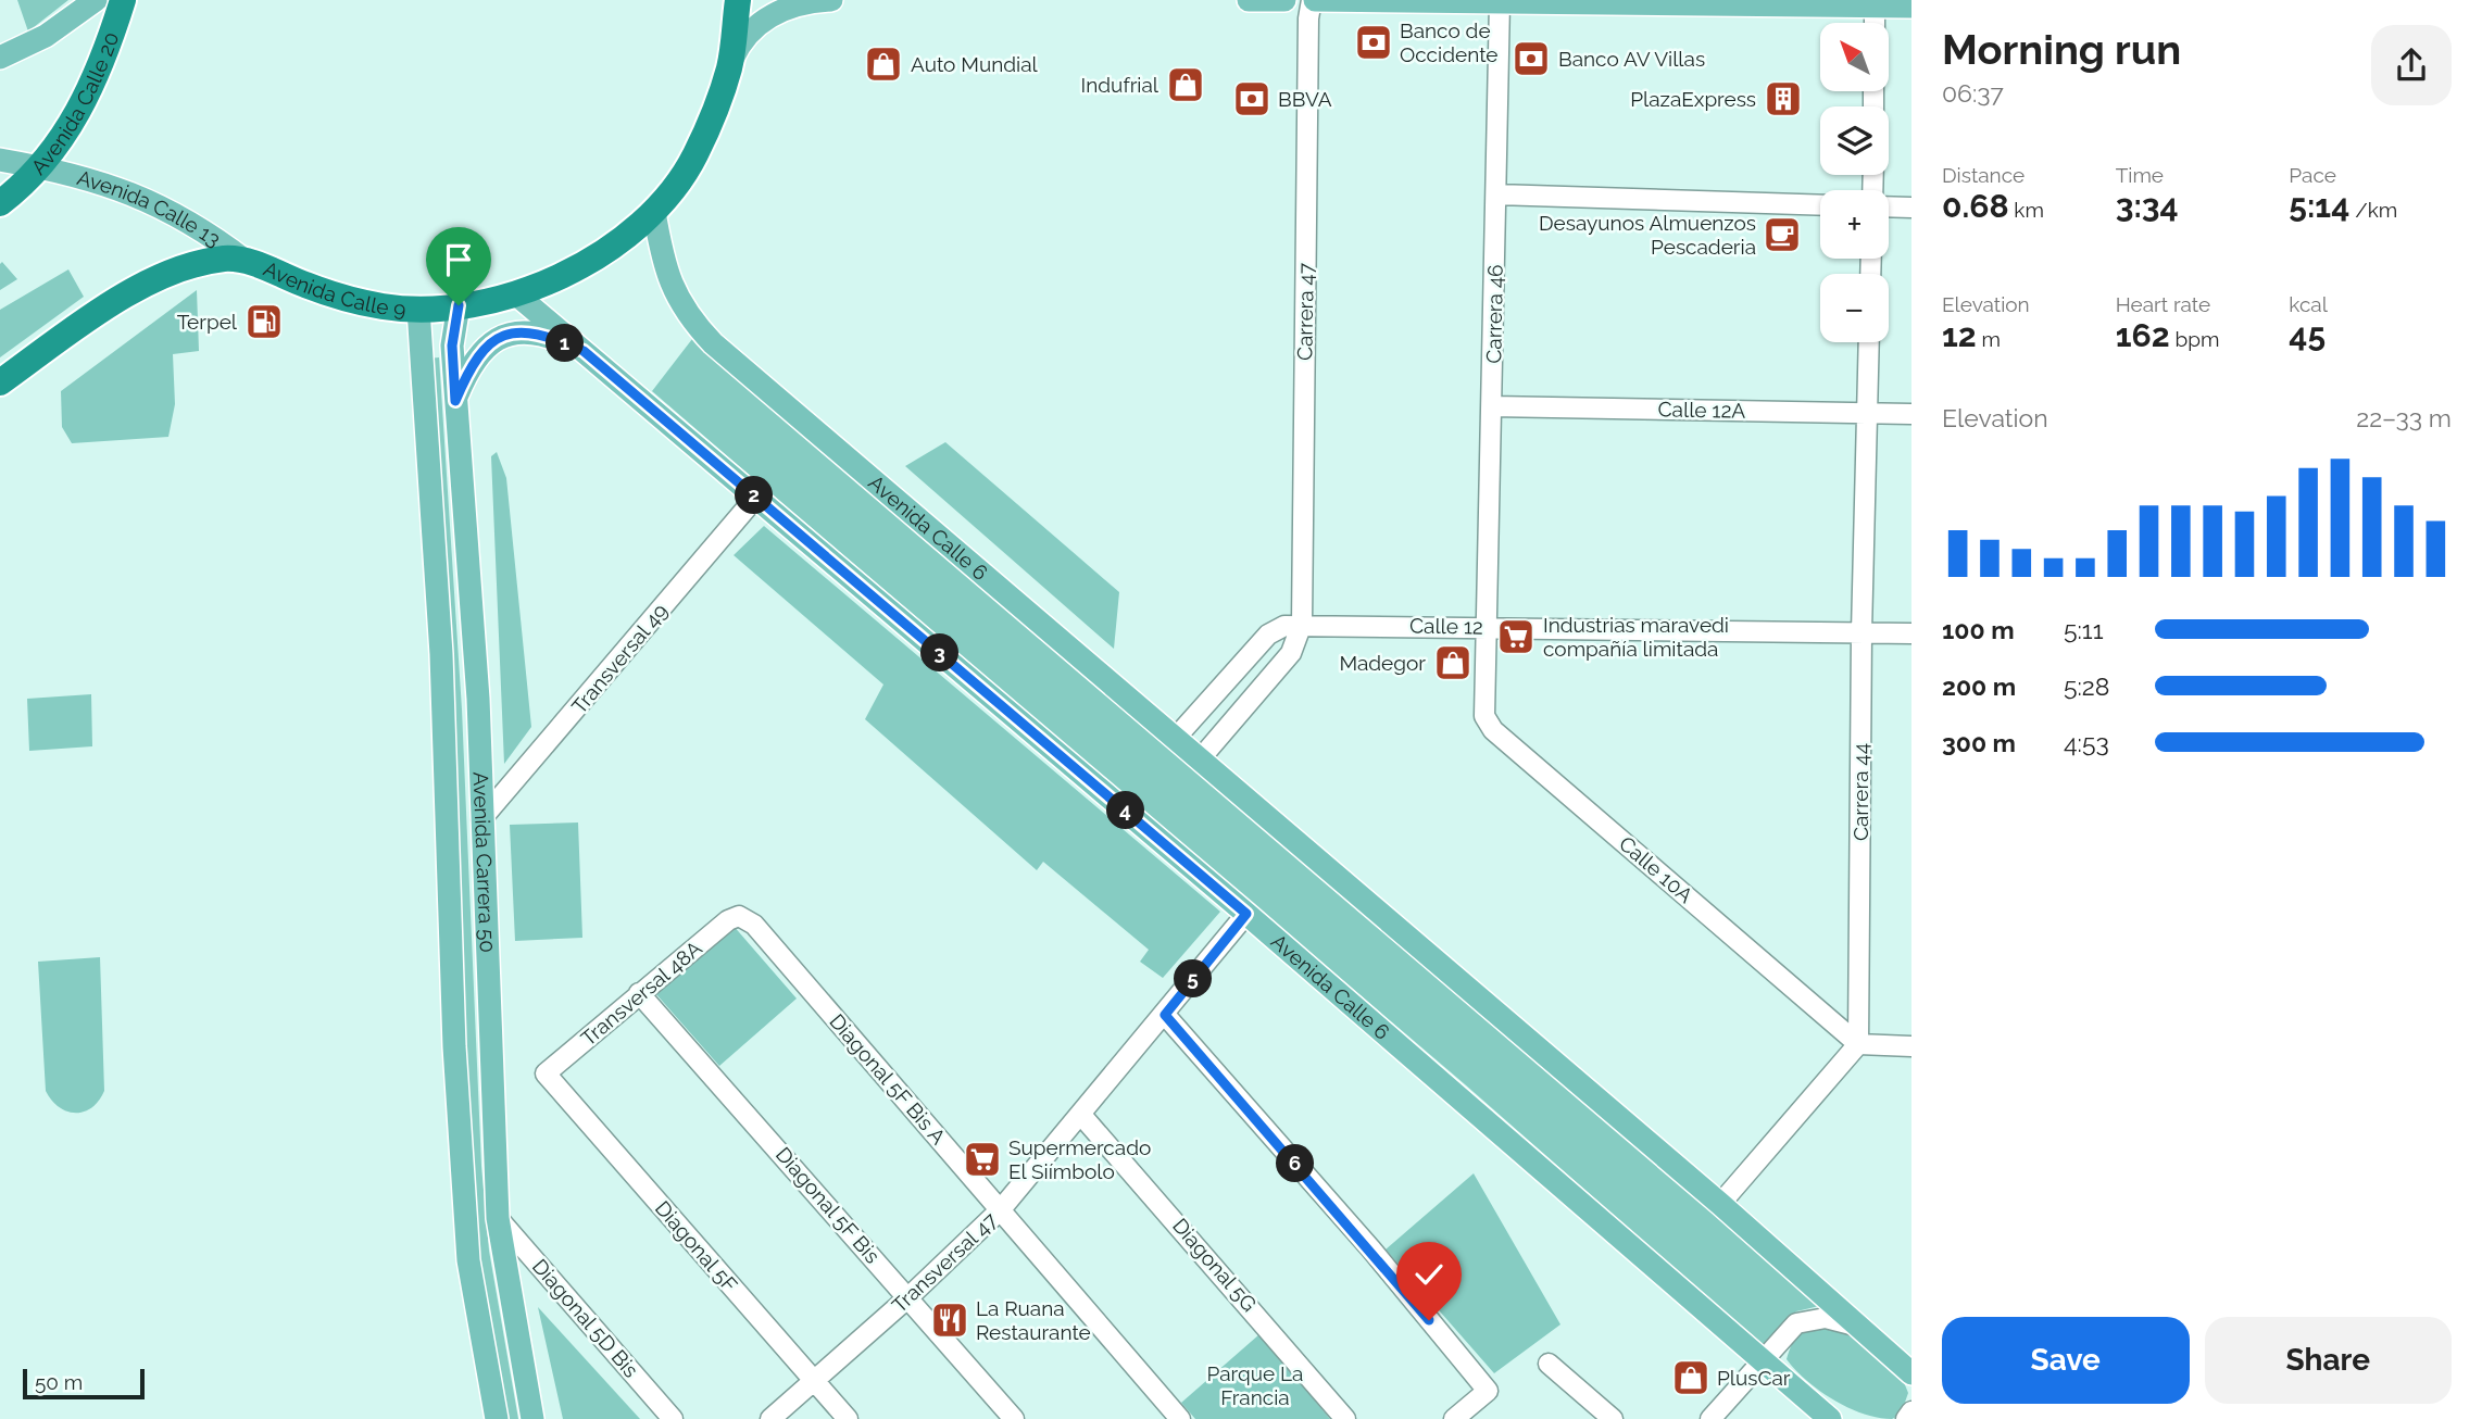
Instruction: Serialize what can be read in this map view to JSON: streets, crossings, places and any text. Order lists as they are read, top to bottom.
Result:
{
  "streets": {
    "highway": ["Avenida Calle 20", "Avenida Calle 9"],
    "main road": ["Avenida Calle 13", "Avenida Calle 6", "Avenida Carrera 50"],
    "street": [
      "Carrera 47",
      "Carrera 46",
      "Calle 12A",
      "Calle 12",
      "Transversal 49",
      "Carrera 44",
      "Calle 10A",
      "Transversal 48A",
      "Diagonal 5F Bis A",
      "Diagonal 5F Bis",
      "Diagonal 5F",
      "Transversal 47",
      "Diagonal 5G",
      "Diagonal 5D Bis"
    ]
  },
  "crossings": [
    ["Avenida Calle 20", "Avenida Calle 13"],
    ["Avenida Calle 13", "Avenida Calle 9"],
    ["Avenida Calle 9", "Avenida Calle 6"],
    ["Avenida Calle 9", "Avenida Carrera 50"],
    ["Carrera 47", "Avenida Calle 6"],
    ["Carrera 47", "Calle 12"],
    ["Carrera 46", "Calle 12A"],
    ["Carrera 46", "Calle 12"],
    ["Carrera 46", "Calle 10A"],
    ["Calle 12A", "Carrera 44"],
    ["Avenida Calle 6", "Transversal 49"],
    ["Avenida Calle 6", "Transversal 47"],
    ["Calle 12", "Carrera 44"],
    ["Calle 12", "Calle 10A"],
    ["Transversal 49", "Avenida Carrera 50"],
    ["Carrera 44", "Calle 10A"],
    ["Avenida Carrera 50", "Diagonal 5D Bis"],
    ["Transversal 48A", "Diagonal 5F Bis A"],
    ["Transversal 48A", "Diagonal 5F Bis"],
    ["Transversal 48A", "Diagonal 5F"],
    ["Diagonal 5F Bis A", "Transversal 47"],
    ["Diagonal 5F Bis", "Transversal 47"],
    ["Diagonal 5F", "Transversal 47"],
    ["Transversal 47", "Diagonal 5G"]
  ],
  "parks": ["Parque La Francia"],
  "places": {
    "bank": ["Banco de Occidente", "Banco AV Villas", "BBVA"],
    "shop": [
      "Auto Mundial",
      "Indufrial",
      "Madegor",
      "PlusCar"
    ],
    "building": ["PlazaExpress"],
    "cafe": ["Desayunos Almuenzos Pescaderia"],
    "fuel station": ["Terpel"],
    "supermarket": ["Industrias maravedi compañía limitada", "Supermercado El Siímbolo"],
    "restaurant": ["La Ruana Restaurante"]
  },
  "scale_bar": "50 m",
  "north": "top left",
  "page": {
    "heading": ["Morning run", "06:37"],
    "map_buttons": ["+", "−"],
    "stats": [
      ["Distance", "0.68 km"],
      ["Time", "3:34"],
      ["Pace", "5:14 /km"],
      ["Elevation", "12 m"],
      ["Heart rate", "162 bpm"],
      ["kcal", "45"]
    ],
    "pins": [
      "1",
      "2",
      "3",
      "4",
      "5",
      "6"
    ],
    "chart": ["Elevation", "22–33 m"],
    "list": [
      {
        "name": "100 m",
        "note": "5:11"
      },
      {
        "name": "200 m",
        "note": "5:28"
      },
      {
        "name": "300 m",
        "note": "4:53"
      }
    ],
    "buttons": ["Save", "Share"],
    "scale": "50 m"
  }
}
